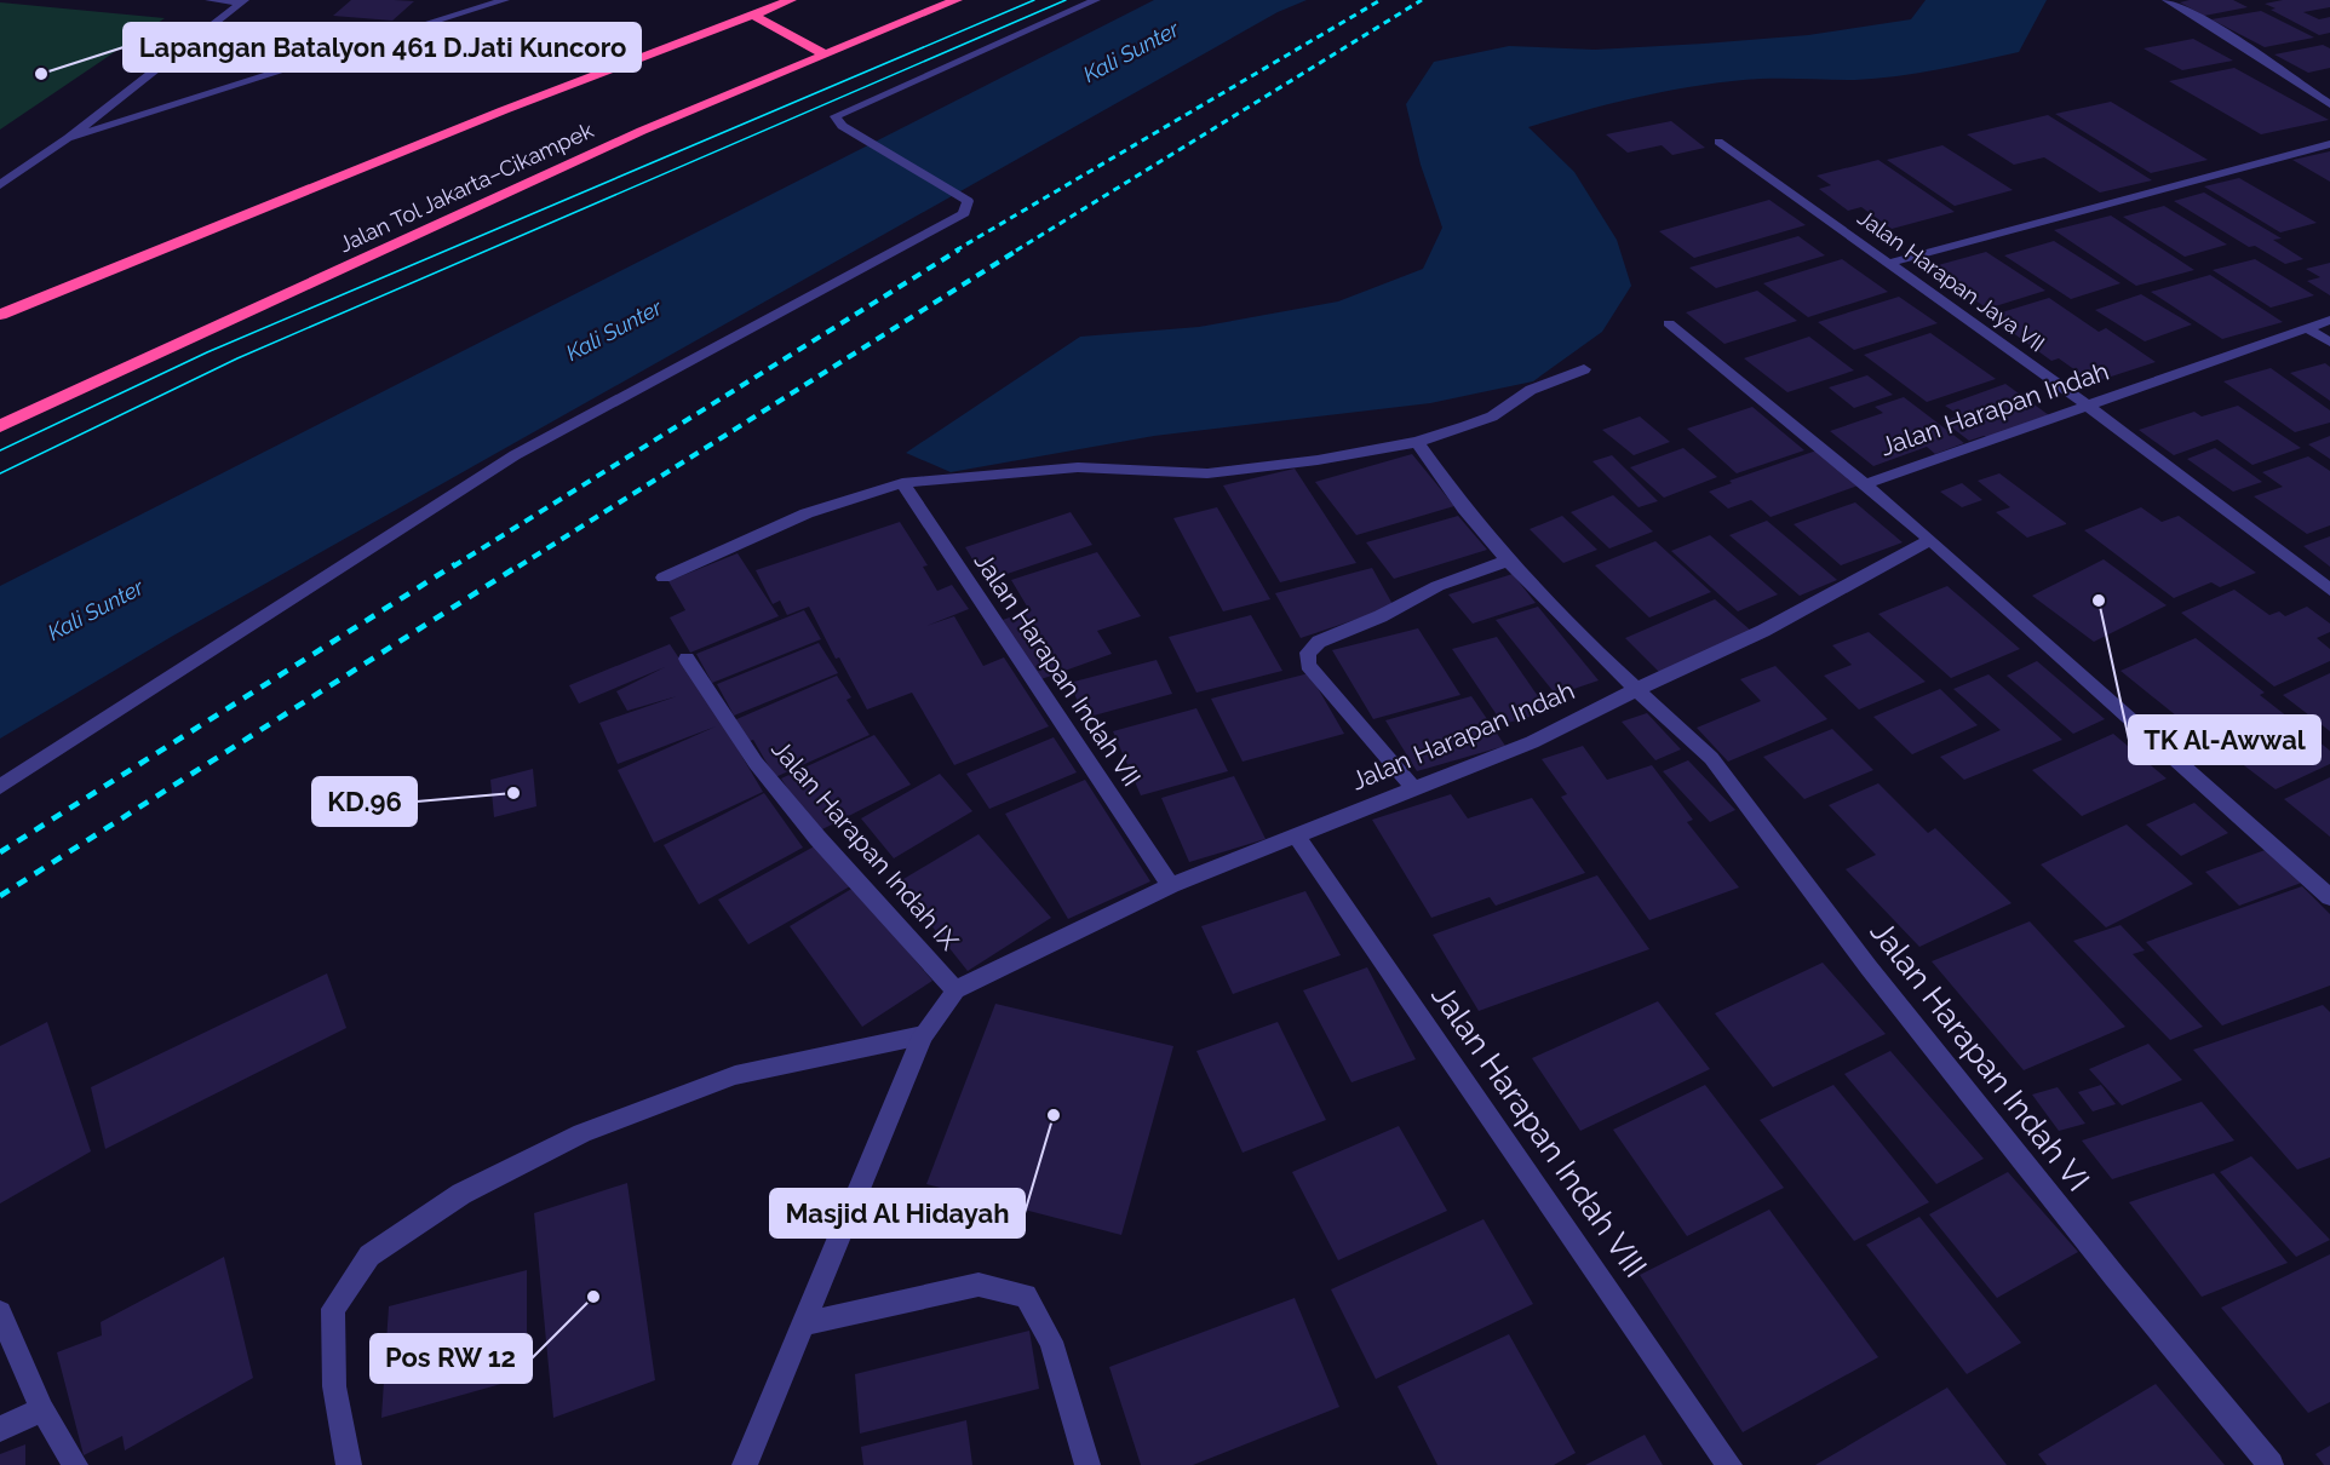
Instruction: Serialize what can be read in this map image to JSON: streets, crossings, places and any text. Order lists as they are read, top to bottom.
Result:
{
  "streets": {
    "highway": ["Jalan Tol Jakarta–Cikampek"],
    "street": [
      "Jalan Harapan Jaya VII",
      "Jalan Harapan Indah",
      "Jalan Harapan Indah VII",
      "Jalan Harapan Indah IX",
      "Jalan Harapan Indah VI",
      "Jalan Harapan Indah VIII"
    ]
  },
  "crossings": [
    ["Jalan Harapan Jaya VII", "Jalan Harapan Indah"],
    ["Jalan Harapan Indah", "Jalan Harapan Indah VII"],
    ["Jalan Harapan Indah", "Jalan Harapan Indah IX"],
    ["Jalan Harapan Indah", "Jalan Harapan Indah VI"],
    ["Jalan Harapan Indah", "Jalan Harapan Indah VIII"]
  ],
  "water": ["Kali Sunter"],
  "places": [
    "Lapangan Batalyon 461 D.Jati Kuncoro",
    "TK Al-Awwal",
    "KD.96",
    "Masjid Al Hidayah",
    "Pos RW 12"
  ]
}
